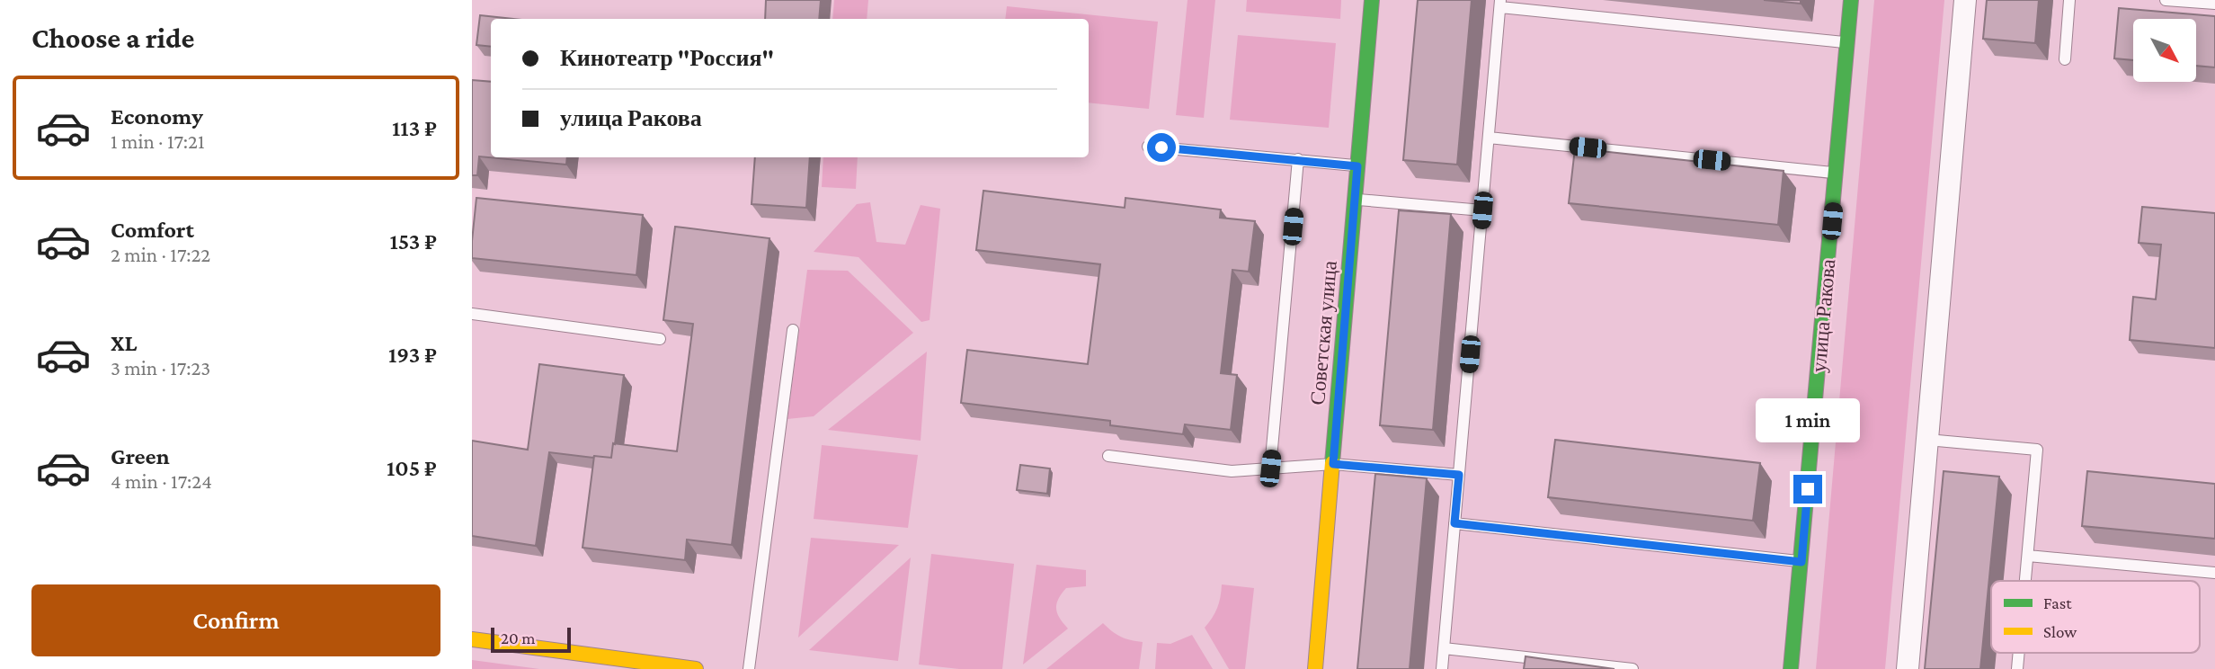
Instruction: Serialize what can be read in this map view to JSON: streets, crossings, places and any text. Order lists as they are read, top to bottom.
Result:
{
  "streets": {
    "street": ["улица Ракова", "Советская улица"]
  },
  "legend": ["Fast", "Slow"],
  "scale_bar": "20 m",
  "north": "bottom right",
  "page": {
    "heading": "Choose a ride",
    "banner": ["Кинотеатр \"Россия\"", "улица Ракова"],
    "list": [
      {
        "name": "Economy",
        "note": "1 min · 17:21",
        "value": "113 ₽"
      },
      {
        "name": "Comfort",
        "note": "2 min · 17:22",
        "value": "153 ₽"
      },
      {
        "name": "XL",
        "note": "3 min · 17:23",
        "value": "193 ₽"
      },
      {
        "name": "Green",
        "note": "4 min · 17:24",
        "value": "105 ₽"
      }
    ],
    "bubble": "1 min",
    "buttons": "Confirm",
    "scale": "20 m"
  }
}
